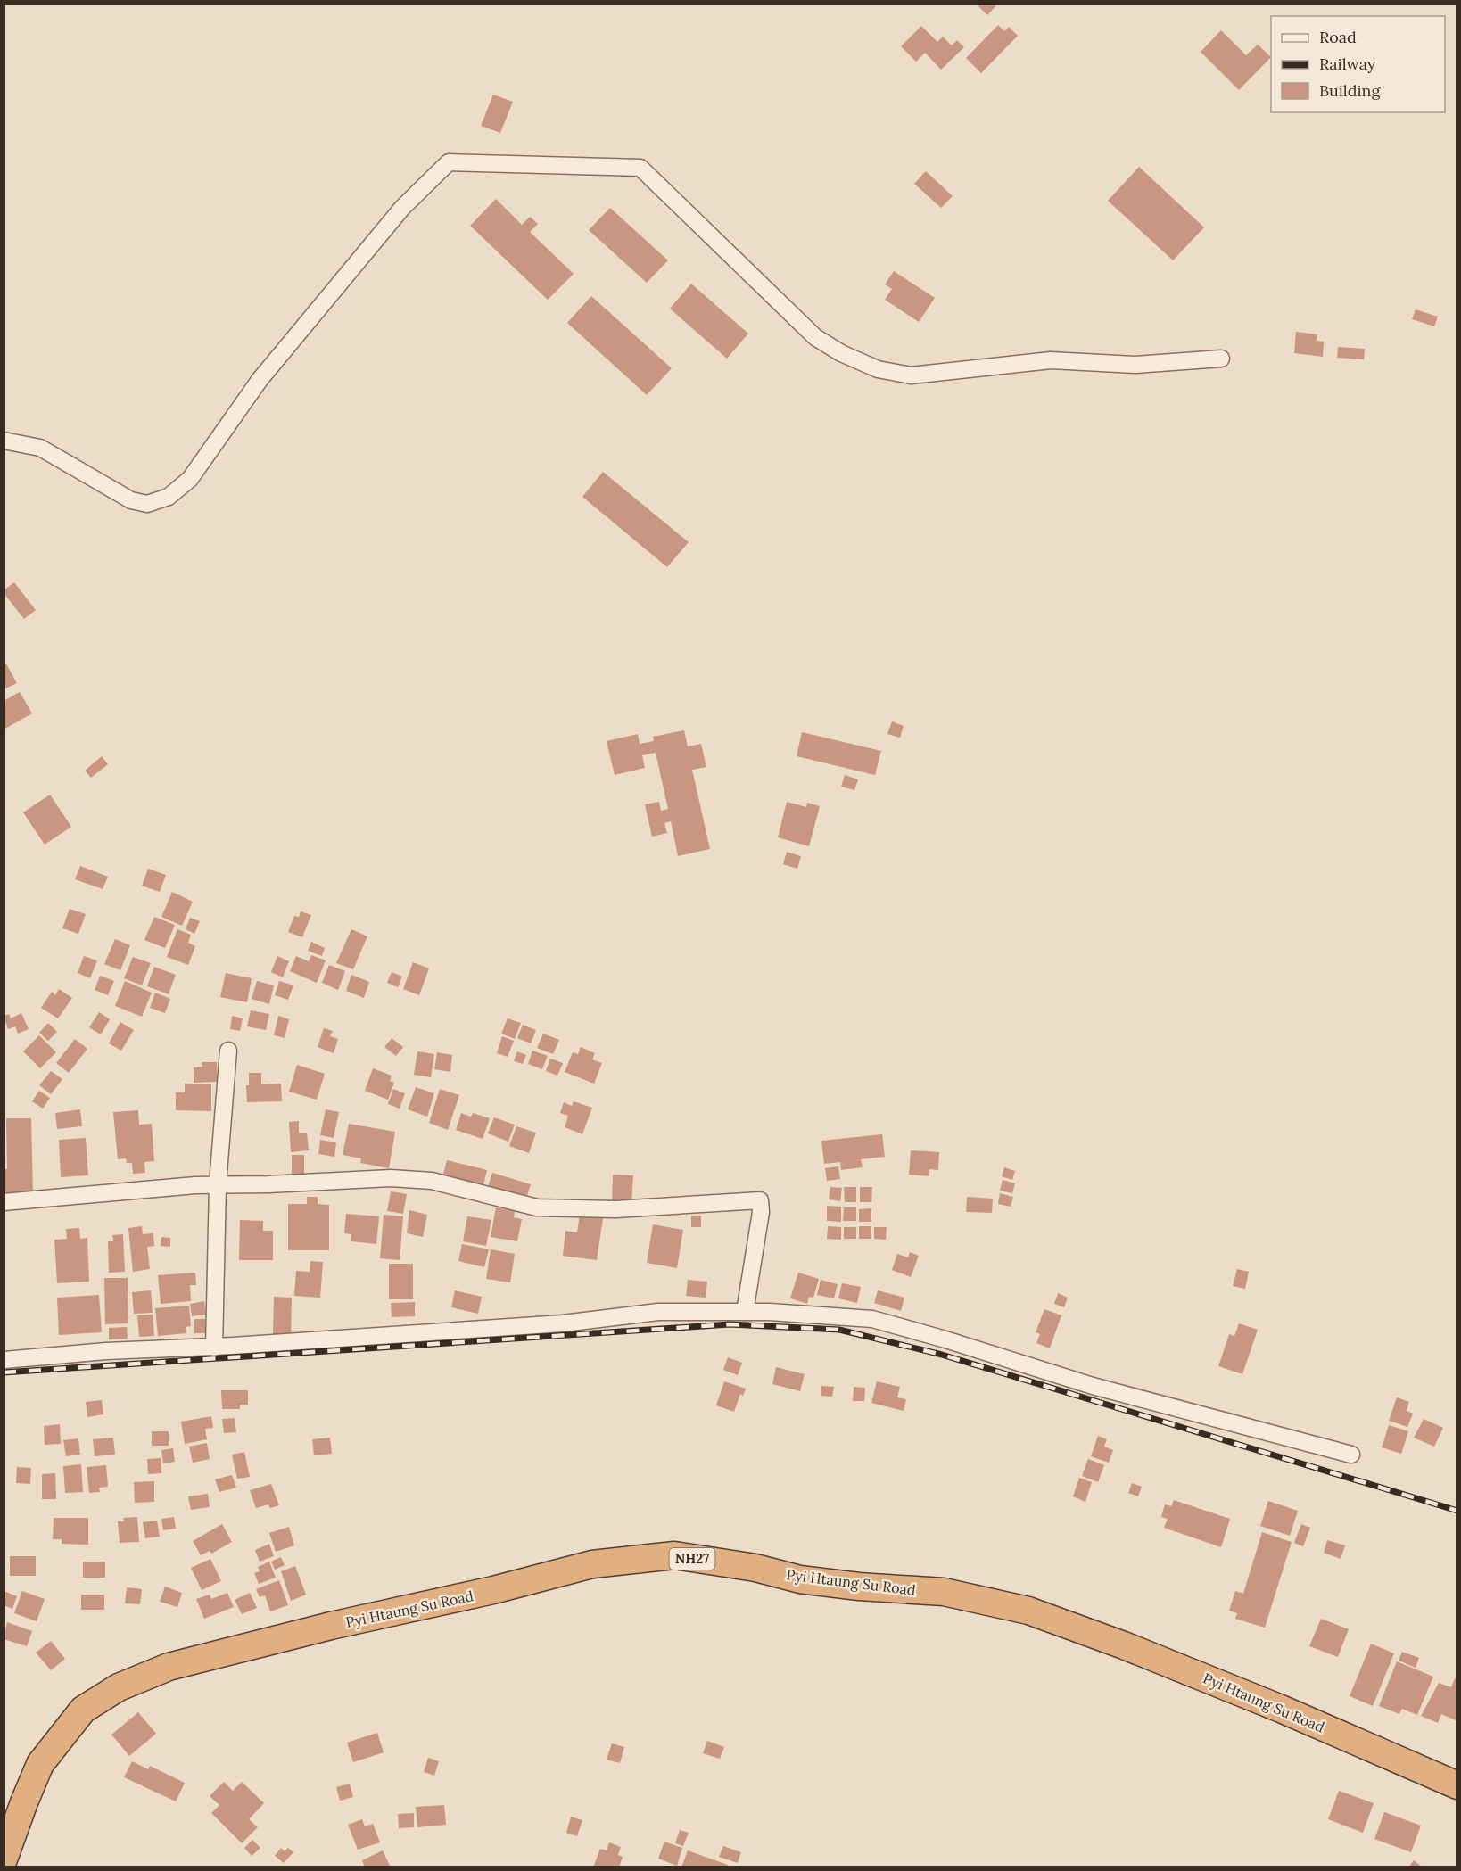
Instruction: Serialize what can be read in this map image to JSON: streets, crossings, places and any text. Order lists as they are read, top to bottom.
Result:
{
  "streets": {
    "highway": ["NH27", "Pyi Htaung Su Road"]
  },
  "legend": ["Road", "Railway", "Building"]
}
